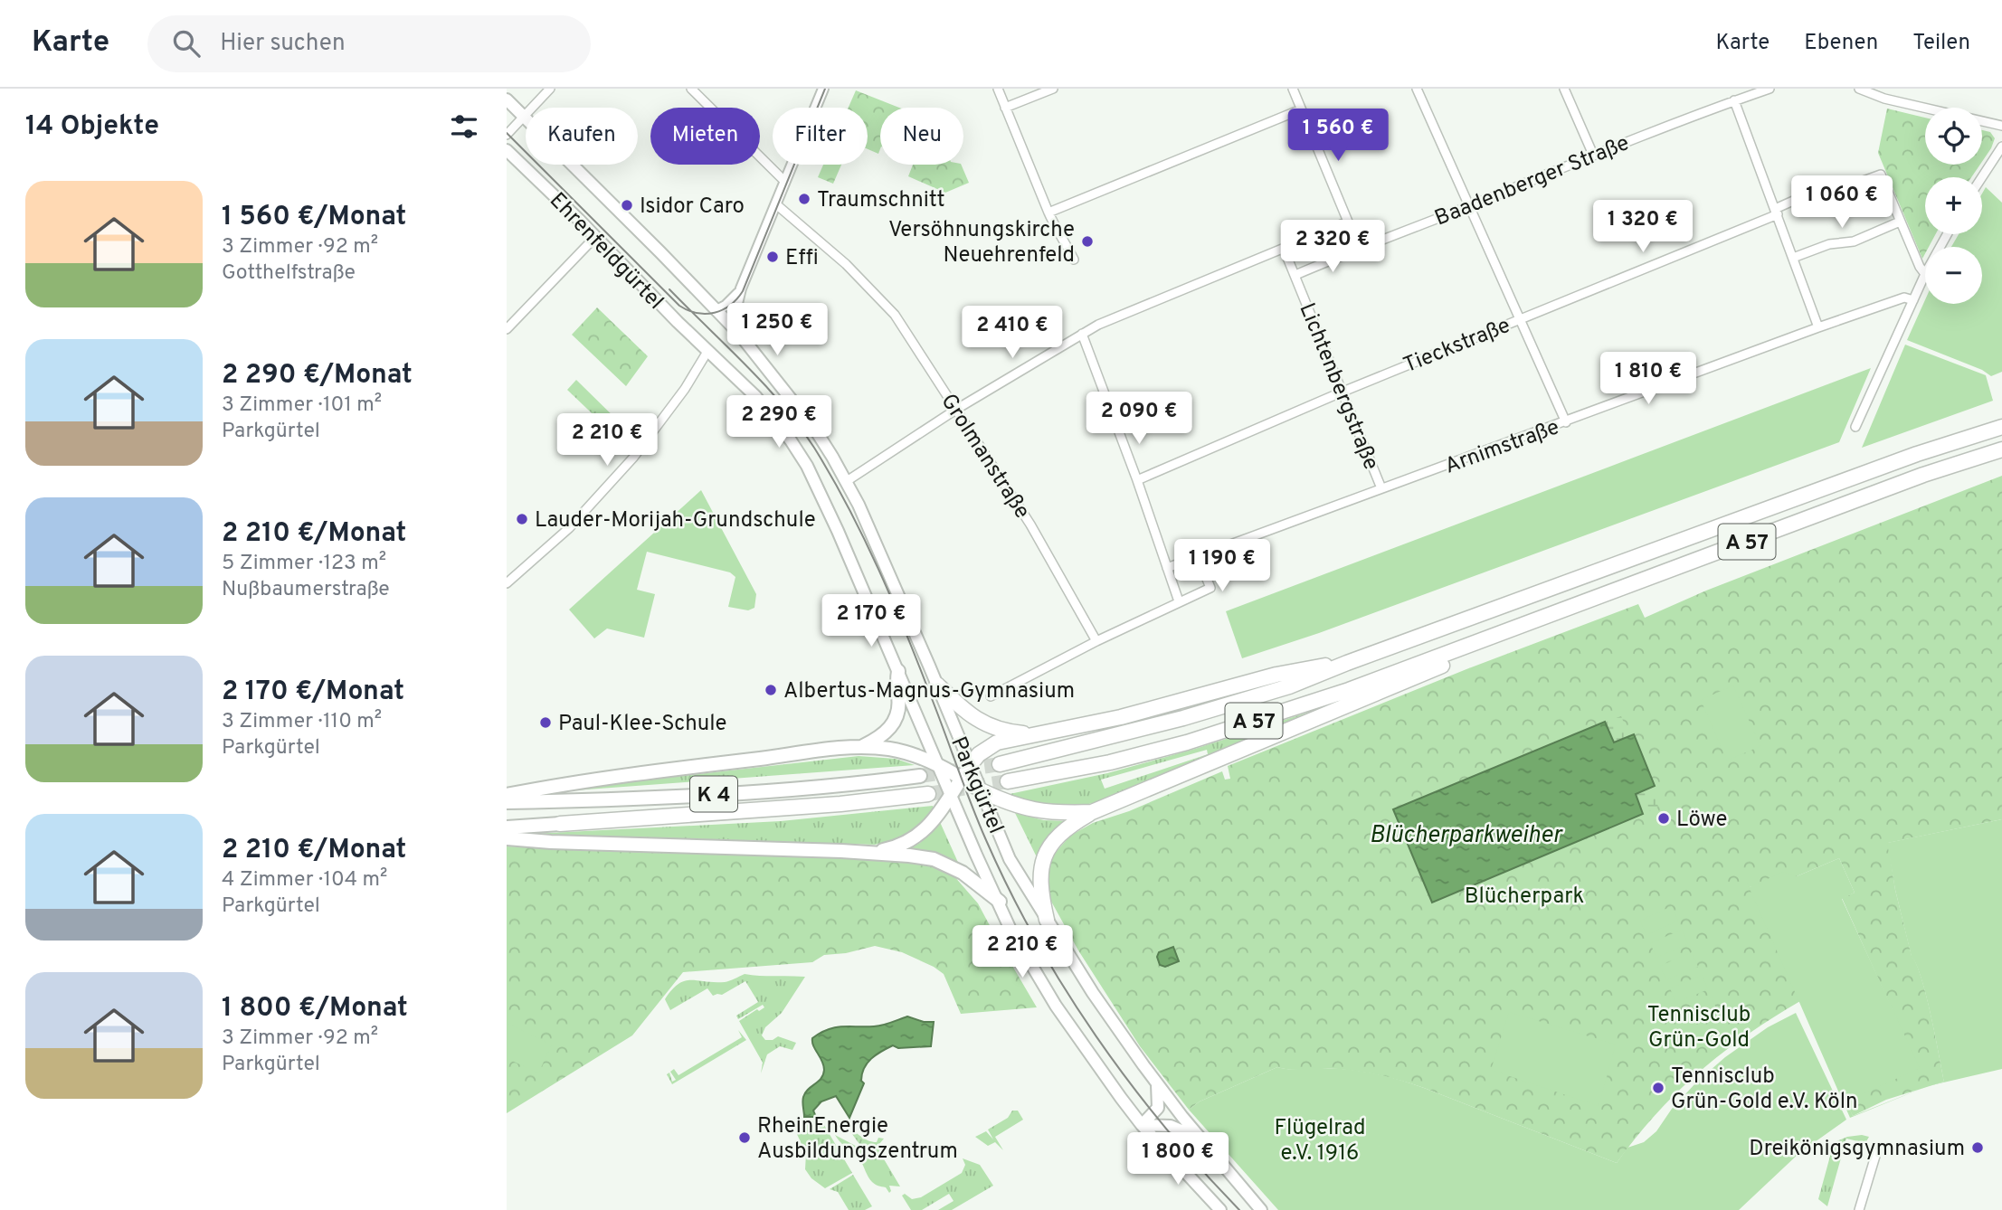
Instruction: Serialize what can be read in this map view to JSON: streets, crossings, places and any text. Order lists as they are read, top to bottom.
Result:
{
  "streets": {
    "highway": ["A 57", "K 4"],
    "main road": ["Ehrenfeldgürtel", "Parkgürtel"],
    "street": [
      "Baadenberger Straße",
      "Tieckstraße",
      "Lichtenbergstraße",
      "Arnimstraße",
      "Grolmanstraße"
    ]
  },
  "crossings": [
    ["Baadenberger Straße", "Lichtenbergstraße"],
    ["Ehrenfeldgürtel", "Parkgürtel"],
    ["Tieckstraße", "Lichtenbergstraße"],
    ["Lichtenbergstraße", "Arnimstraße"]
  ],
  "water": ["Blücherparkweiher"],
  "parks": ["Blücherpark", "Tennisclub Grün-Gold", "Flügelrad e.V. 1916"],
  "places": [
    "Traumschnitt",
    "Isidor Caro",
    "Versöhnungskirche Neuehrenfeld",
    "Effi",
    "Lauder-Morijah-Grundschule",
    "Albertus-Magnus-Gymnasium",
    "Paul-Klee-Schule",
    "Löwe",
    "Tennisclub Grün-Gold e.V. Köln",
    "RheinEnergie Ausbildungszentrum",
    "Dreikönigsgymnasium"
  ],
  "page": {
    "header": "Karte",
    "search": "Hier suchen",
    "nav": ["Karte", "Ebenen", "Teilen"],
    "heading": "14 Objekte",
    "map_buttons": ["+", "−"],
    "chip": [
      "Kaufen",
      "Mieten",
      "Filter",
      "Neu"
    ],
    "price": [
      "1 560 €",
      "1 060 €",
      "1 320 €",
      "2 320 €",
      "1 250 €",
      "2 410 €",
      "1 810 €",
      "2 090 €",
      "2 290 €",
      "2 210 €",
      "1 190 €",
      "2 170 €",
      "2 210 €",
      "1 800 €"
    ],
    "list": [
      {
        "name": "1 560 €/Monat",
        "note": "3 Zimmer · 92 m² · Gotthelfstraße"
      },
      {
        "name": "2 290 €/Monat",
        "note": "3 Zimmer · 101 m² · Parkgürtel"
      },
      {
        "name": "2 210 €/Monat",
        "note": "5 Zimmer · 123 m² · Nußbaumerstraße"
      },
      {
        "name": "2 170 €/Monat",
        "note": "3 Zimmer · 110 m² · Parkgürtel"
      },
      {
        "name": "2 210 €/Monat",
        "note": "4 Zimmer · 104 m² · Parkgürtel"
      },
      {
        "name": "1 800 €/Monat",
        "note": "3 Zimmer · 92 m² · Parkgürtel"
      }
    ]
  }
}
